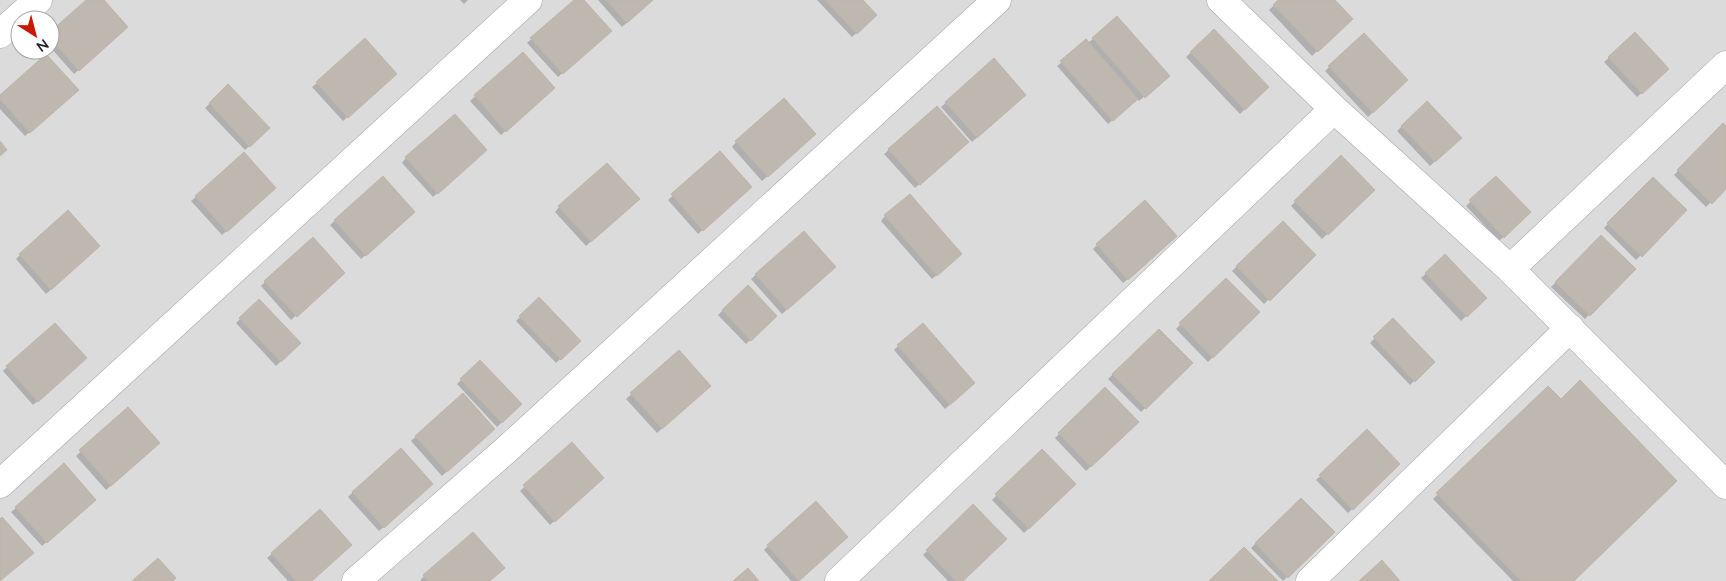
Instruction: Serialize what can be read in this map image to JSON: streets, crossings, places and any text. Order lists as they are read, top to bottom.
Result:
{
  "north": "bottom right"
}
